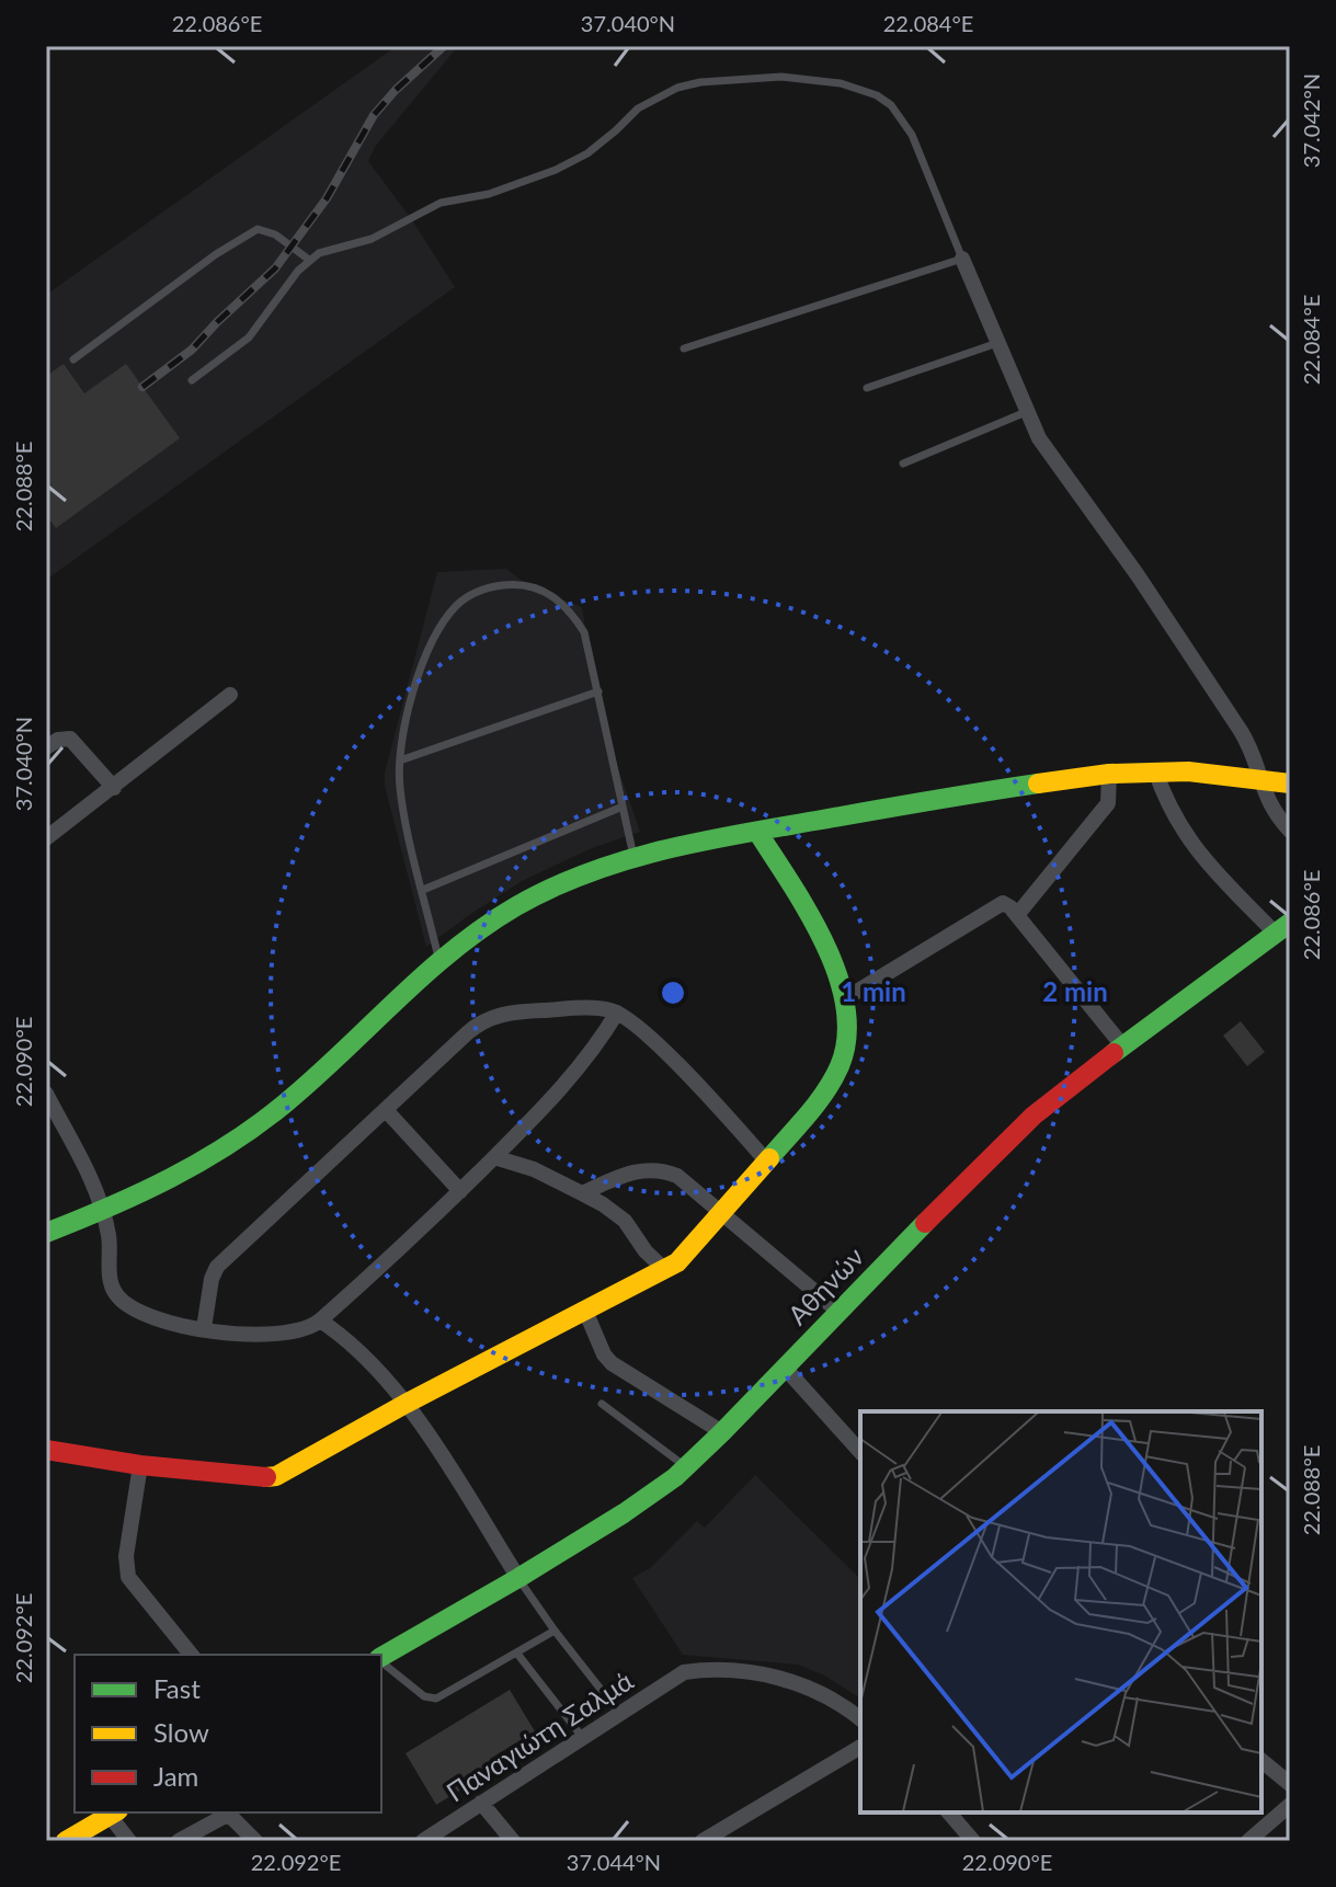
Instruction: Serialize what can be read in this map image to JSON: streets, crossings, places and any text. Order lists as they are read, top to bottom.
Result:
{
  "streets": {
    "street": ["Αθηνών", "Παναγιώτη Σαλμά"]
  },
  "legend": ["Fast", "Slow", "Jam"],
  "coordinates": [
    "22.086°E",
    "37.040°N",
    "22.084°E",
    "37.042°N",
    "22.088°E",
    "22.090°E",
    "22.092°E",
    "37.044°N"
  ],
  "rings": ["1 min", "2 min"]
}
